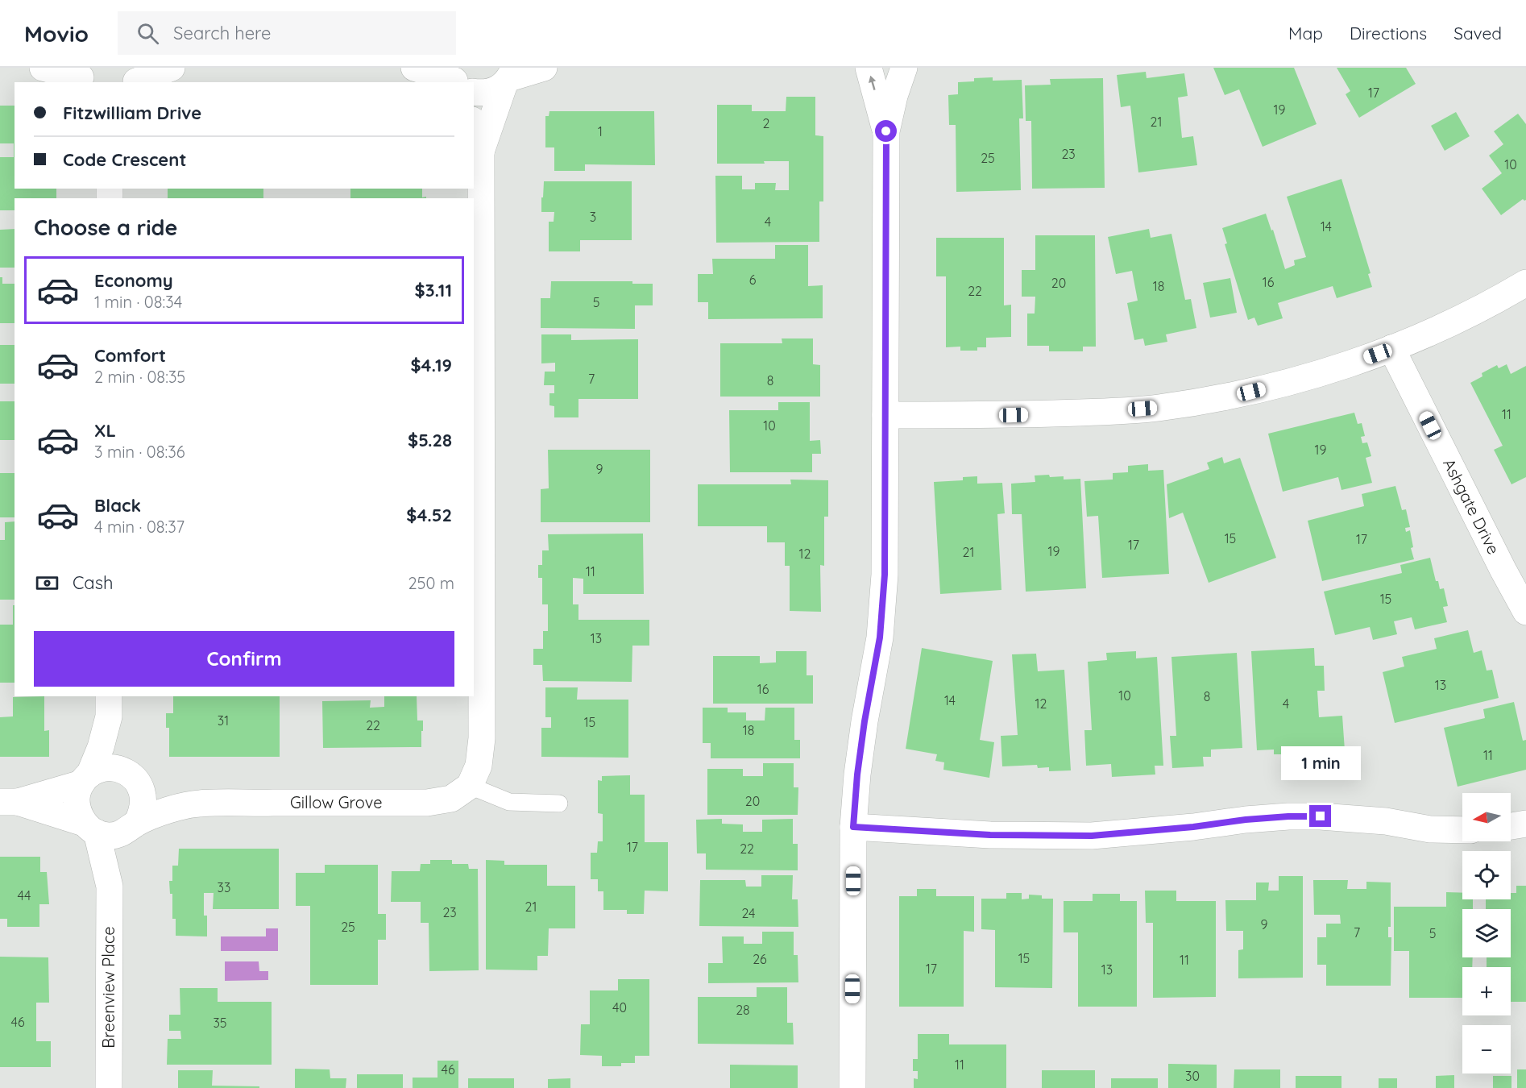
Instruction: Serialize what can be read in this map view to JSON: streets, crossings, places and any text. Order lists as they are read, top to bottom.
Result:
{
  "streets": {
    "street": ["Ashgate Drive", "Gillow Grove", "Breenview Place"]
  },
  "crossings": [
    ["Gillow Grove", "Breenview Place"]
  ],
  "house_numbers": [
    "17",
    "19",
    "21",
    "2",
    "1",
    "23",
    "25",
    "10",
    "3",
    "4",
    "14",
    "6",
    "16",
    "20",
    "18",
    "22",
    "5",
    "7",
    "8",
    "11",
    "10",
    "19",
    "9",
    "15",
    "17",
    "17",
    "19",
    "21",
    "12",
    "11",
    "15",
    "13",
    "13",
    "16",
    "10",
    "8",
    "14",
    "12",
    "4",
    "31",
    "15",
    "22",
    "18",
    "11",
    "20",
    "17",
    "22",
    "33",
    "44",
    "21",
    "23",
    "24",
    "9",
    "25",
    "7",
    "5",
    "15",
    "26",
    "11",
    "17",
    "13",
    "40",
    "28",
    "46",
    "35",
    "11",
    "46",
    "30"
  ],
  "north": "left",
  "page": {
    "header": "Movio",
    "search": "Search here",
    "nav": ["Map", "Directions", "Saved"],
    "banner": ["Fitzwilliam Drive", "Code Crescent"],
    "heading": "Choose a ride",
    "list": [
      {
        "name": "Economy",
        "note": "1 min · 08:34",
        "value": "$3.11"
      },
      {
        "name": "Comfort",
        "note": "2 min · 08:35",
        "value": "$4.19"
      },
      {
        "name": "XL",
        "note": "3 min · 08:36",
        "value": "$5.28"
      },
      {
        "name": "Black",
        "note": "4 min · 08:37",
        "value": "$4.52"
      }
    ],
    "pay": ["Cash", "250 m"],
    "buttons": "Confirm",
    "bubble": "1 min",
    "map_buttons": ["+", "−"]
  }
}
